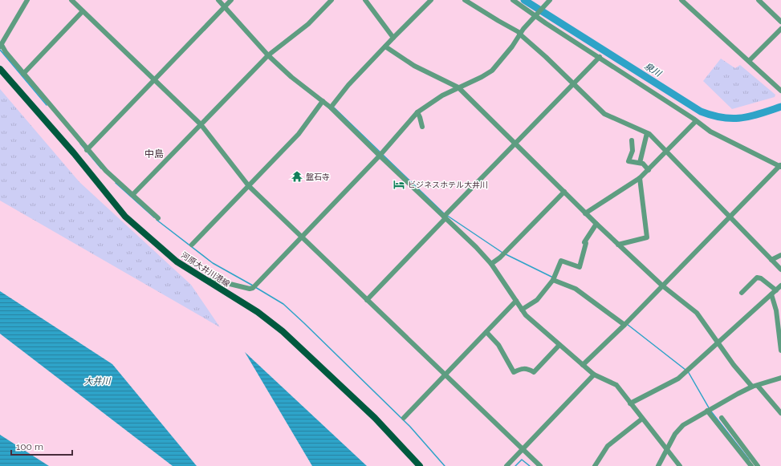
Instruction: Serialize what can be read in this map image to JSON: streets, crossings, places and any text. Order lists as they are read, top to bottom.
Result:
{
  "streets": {
    "main road": ["河原大井川港線"]
  },
  "districts": ["中島"],
  "water": ["泉川", "大井川"],
  "places": {
    "temple": ["盤石寺"],
    "hotel": ["ビジネスホテル大井川"]
  },
  "scale_bar": "100 m"
}
